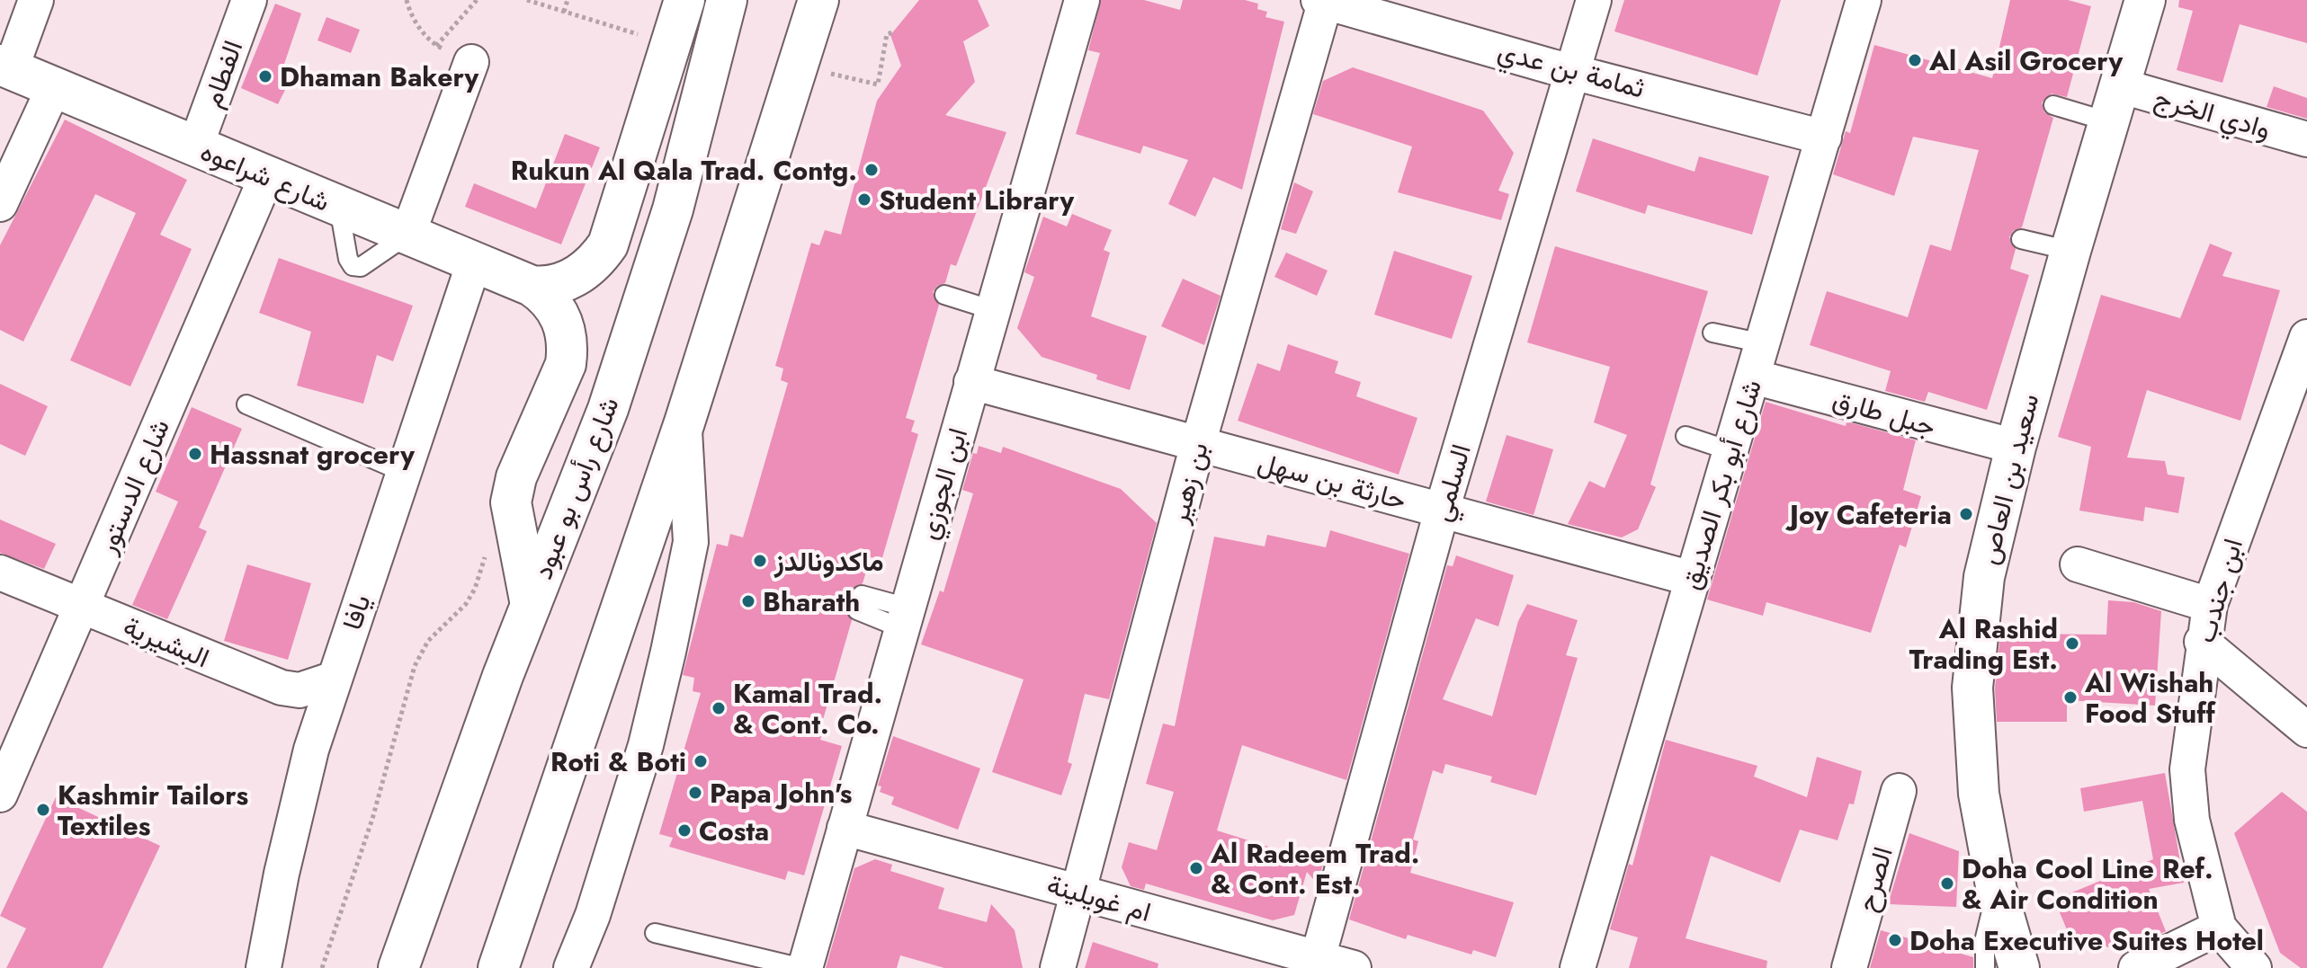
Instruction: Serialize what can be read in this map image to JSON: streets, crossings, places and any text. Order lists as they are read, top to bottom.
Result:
{
  "streets": {
    "street": [
      "ثمامة بن عدي",
      "الفطام",
      "وادي الخرج",
      "شارع شراعوه",
      "جبل طارق",
      "سعيد بن العاص",
      "حارثة بن سهل",
      "بن زهير",
      "السلمي",
      "ابن الجوزي",
      "شارع أبو بكر الصديق",
      "شارع الدستور",
      "شارع رأس بو عبود",
      "ابن جندب",
      "يافا",
      "البشيرية",
      "الصرح",
      "ام غويلينة"
    ]
  },
  "crossings": [
    ["ثمامة بن عدي", "بن زهير"],
    ["ثمامة بن عدي", "السلمي"],
    ["ثمامة بن عدي", "شارع أبو بكر الصديق"],
    ["الفطام", "شارع شراعوه"],
    ["وادي الخرج", "سعيد بن العاص"],
    ["شارع شراعوه", "شارع الدستور"],
    ["شارع شراعوه", "شارع رأس بو عبود"],
    ["شارع شراعوه", "يافا"],
    ["جبل طارق", "سعيد بن العاص"],
    ["جبل طارق", "شارع أبو بكر الصديق"],
    ["حارثة بن سهل", "بن زهير"],
    ["حارثة بن سهل", "السلمي"],
    ["حارثة بن سهل", "ابن الجوزي"],
    ["حارثة بن سهل", "شارع أبو بكر الصديق"],
    ["بن زهير", "ام غويلينة"],
    ["السلمي", "ام غويلينة"],
    ["ابن الجوزي", "ام غويلينة"],
    ["شارع الدستور", "البشيرية"],
    ["يافا", "البشيرية"]
  ],
  "places": [
    "Al Asil Grocery",
    "Dhaman Bakery",
    "Rukun Al Qala Trad. Contg.",
    "Student Library",
    "Hassnat grocery",
    "Joy Cafeteria",
    "ماكدونالدز",
    "Bharath",
    "Al Rashid Trading Est.",
    "Al Wishah Food Stuff",
    "Kamal Trad. & Cont. Co.",
    "Roti & Boti",
    "Papa John's",
    "Kashmir Tailors Textiles",
    "Costa",
    "Al Radeem Trad. & Cont. Est.",
    "Doha Cool Line Ref. & Air Condition",
    "Doha Executive Suites Hotel"
  ]
}
